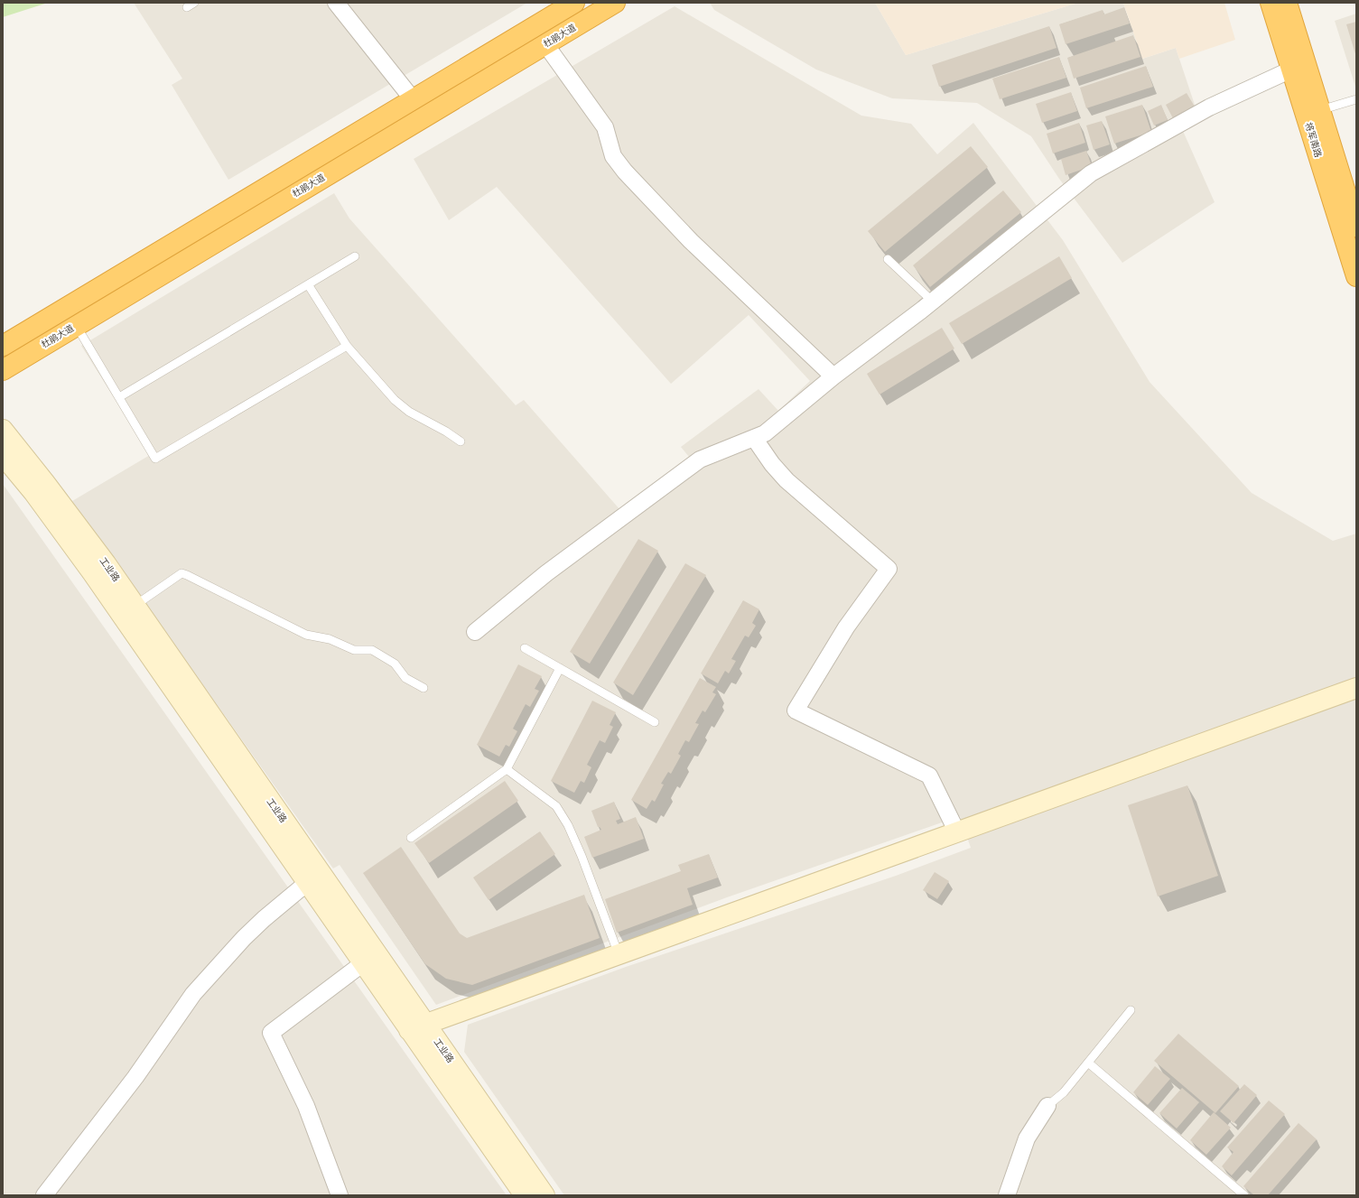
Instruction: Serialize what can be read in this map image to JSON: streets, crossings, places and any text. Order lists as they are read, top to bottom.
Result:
{
  "streets": {
    "highway": ["杜鹃大道", "将军南路"],
    "main road": ["工业路"]
  }
}
